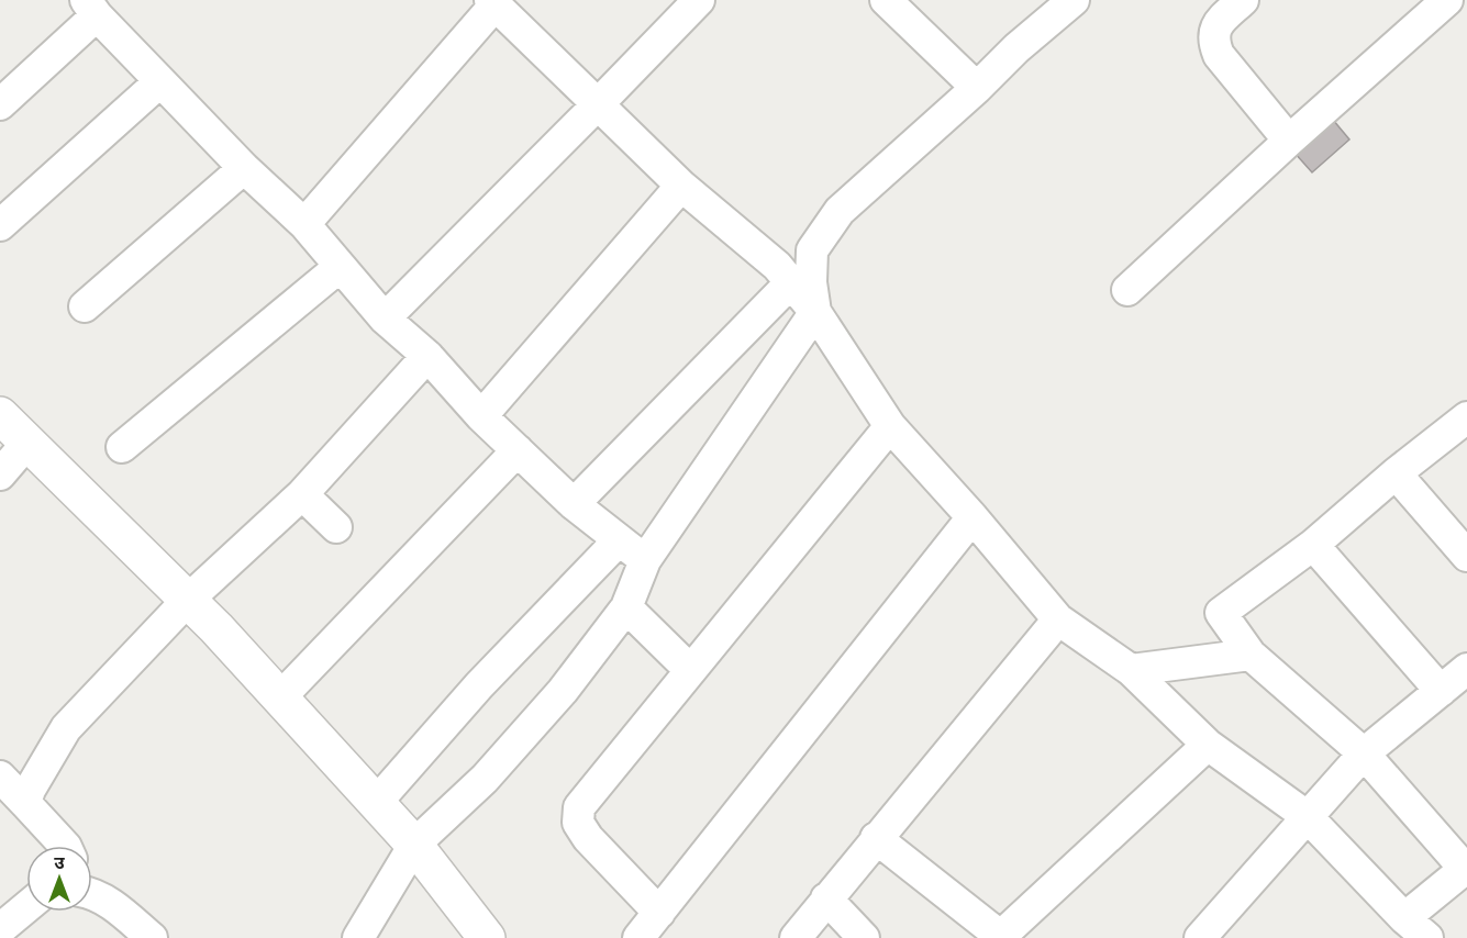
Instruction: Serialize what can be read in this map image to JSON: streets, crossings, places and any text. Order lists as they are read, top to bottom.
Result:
{
  "north": "top"
}
